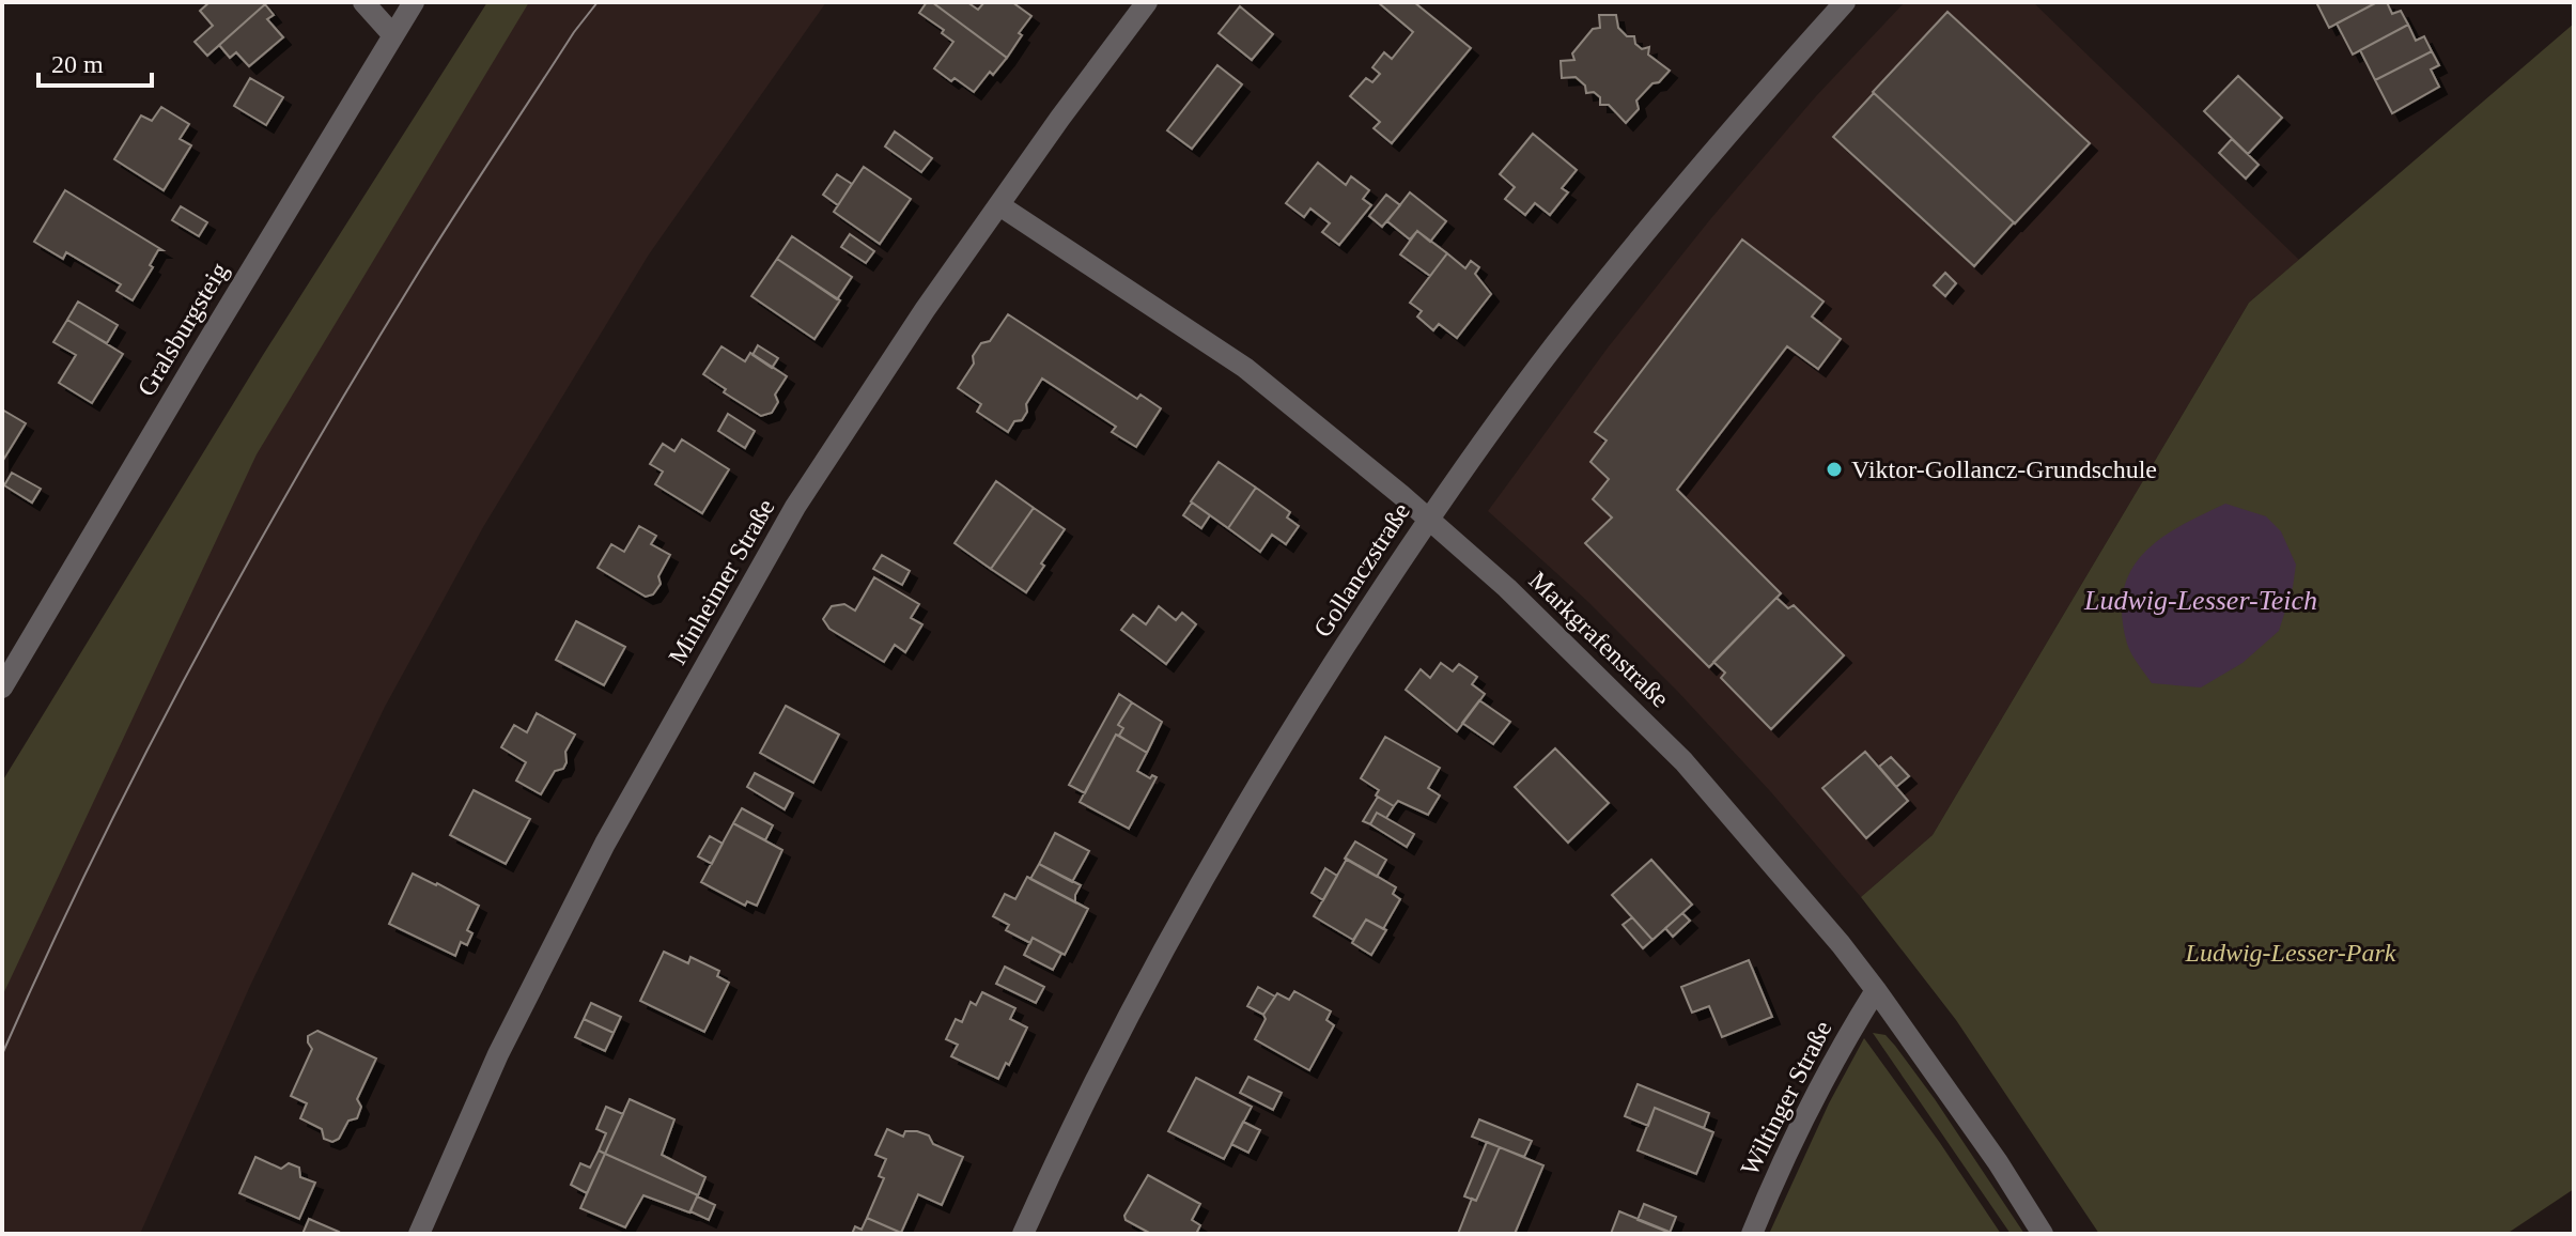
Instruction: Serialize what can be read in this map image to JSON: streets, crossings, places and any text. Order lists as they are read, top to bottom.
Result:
{
  "streets": {
    "street": [
      "Gralsburgsteig",
      "Gollanczstraße",
      "Minheimer Straße",
      "Markgrafenstraße",
      "Wiltinger Straße"
    ]
  },
  "crossings": [
    ["Gollanczstraße", "Markgrafenstraße"],
    ["Minheimer Straße", "Markgrafenstraße"],
    ["Markgrafenstraße", "Wiltinger Straße"]
  ],
  "water": ["Ludwig-Lesser-Teich"],
  "parks": ["Ludwig-Lesser-Park"],
  "places": ["Viktor-Gollancz-Grundschule"],
  "scale_bar": "20 m"
}
